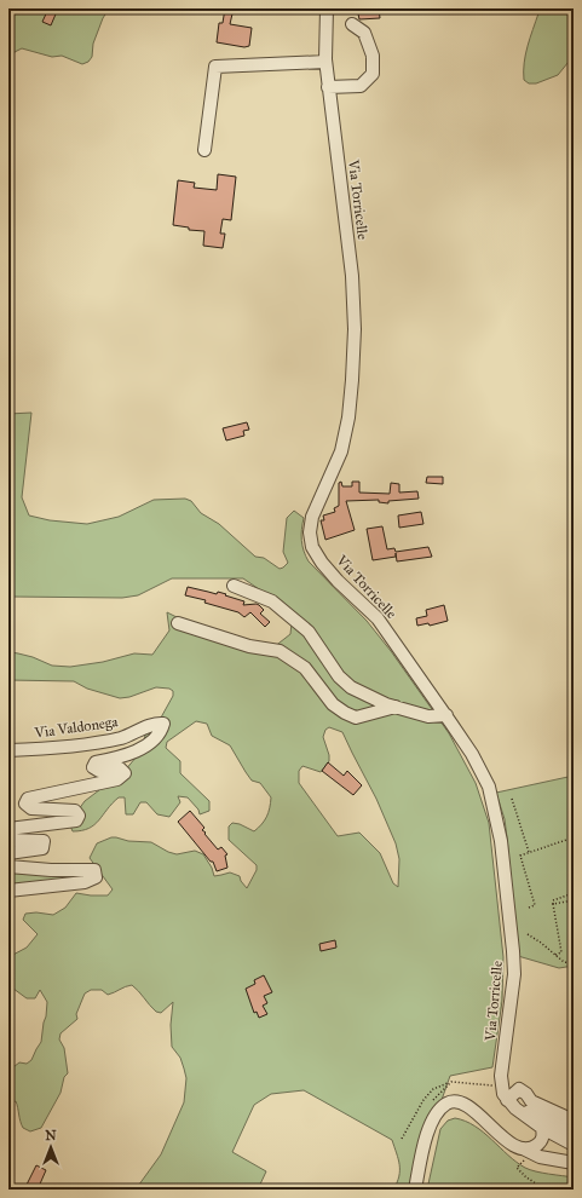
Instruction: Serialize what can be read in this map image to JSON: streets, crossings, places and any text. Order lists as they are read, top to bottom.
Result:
{
  "streets": {
    "street": ["Via Torricelle", "Via Valdonega"]
  },
  "north": "top"
}
